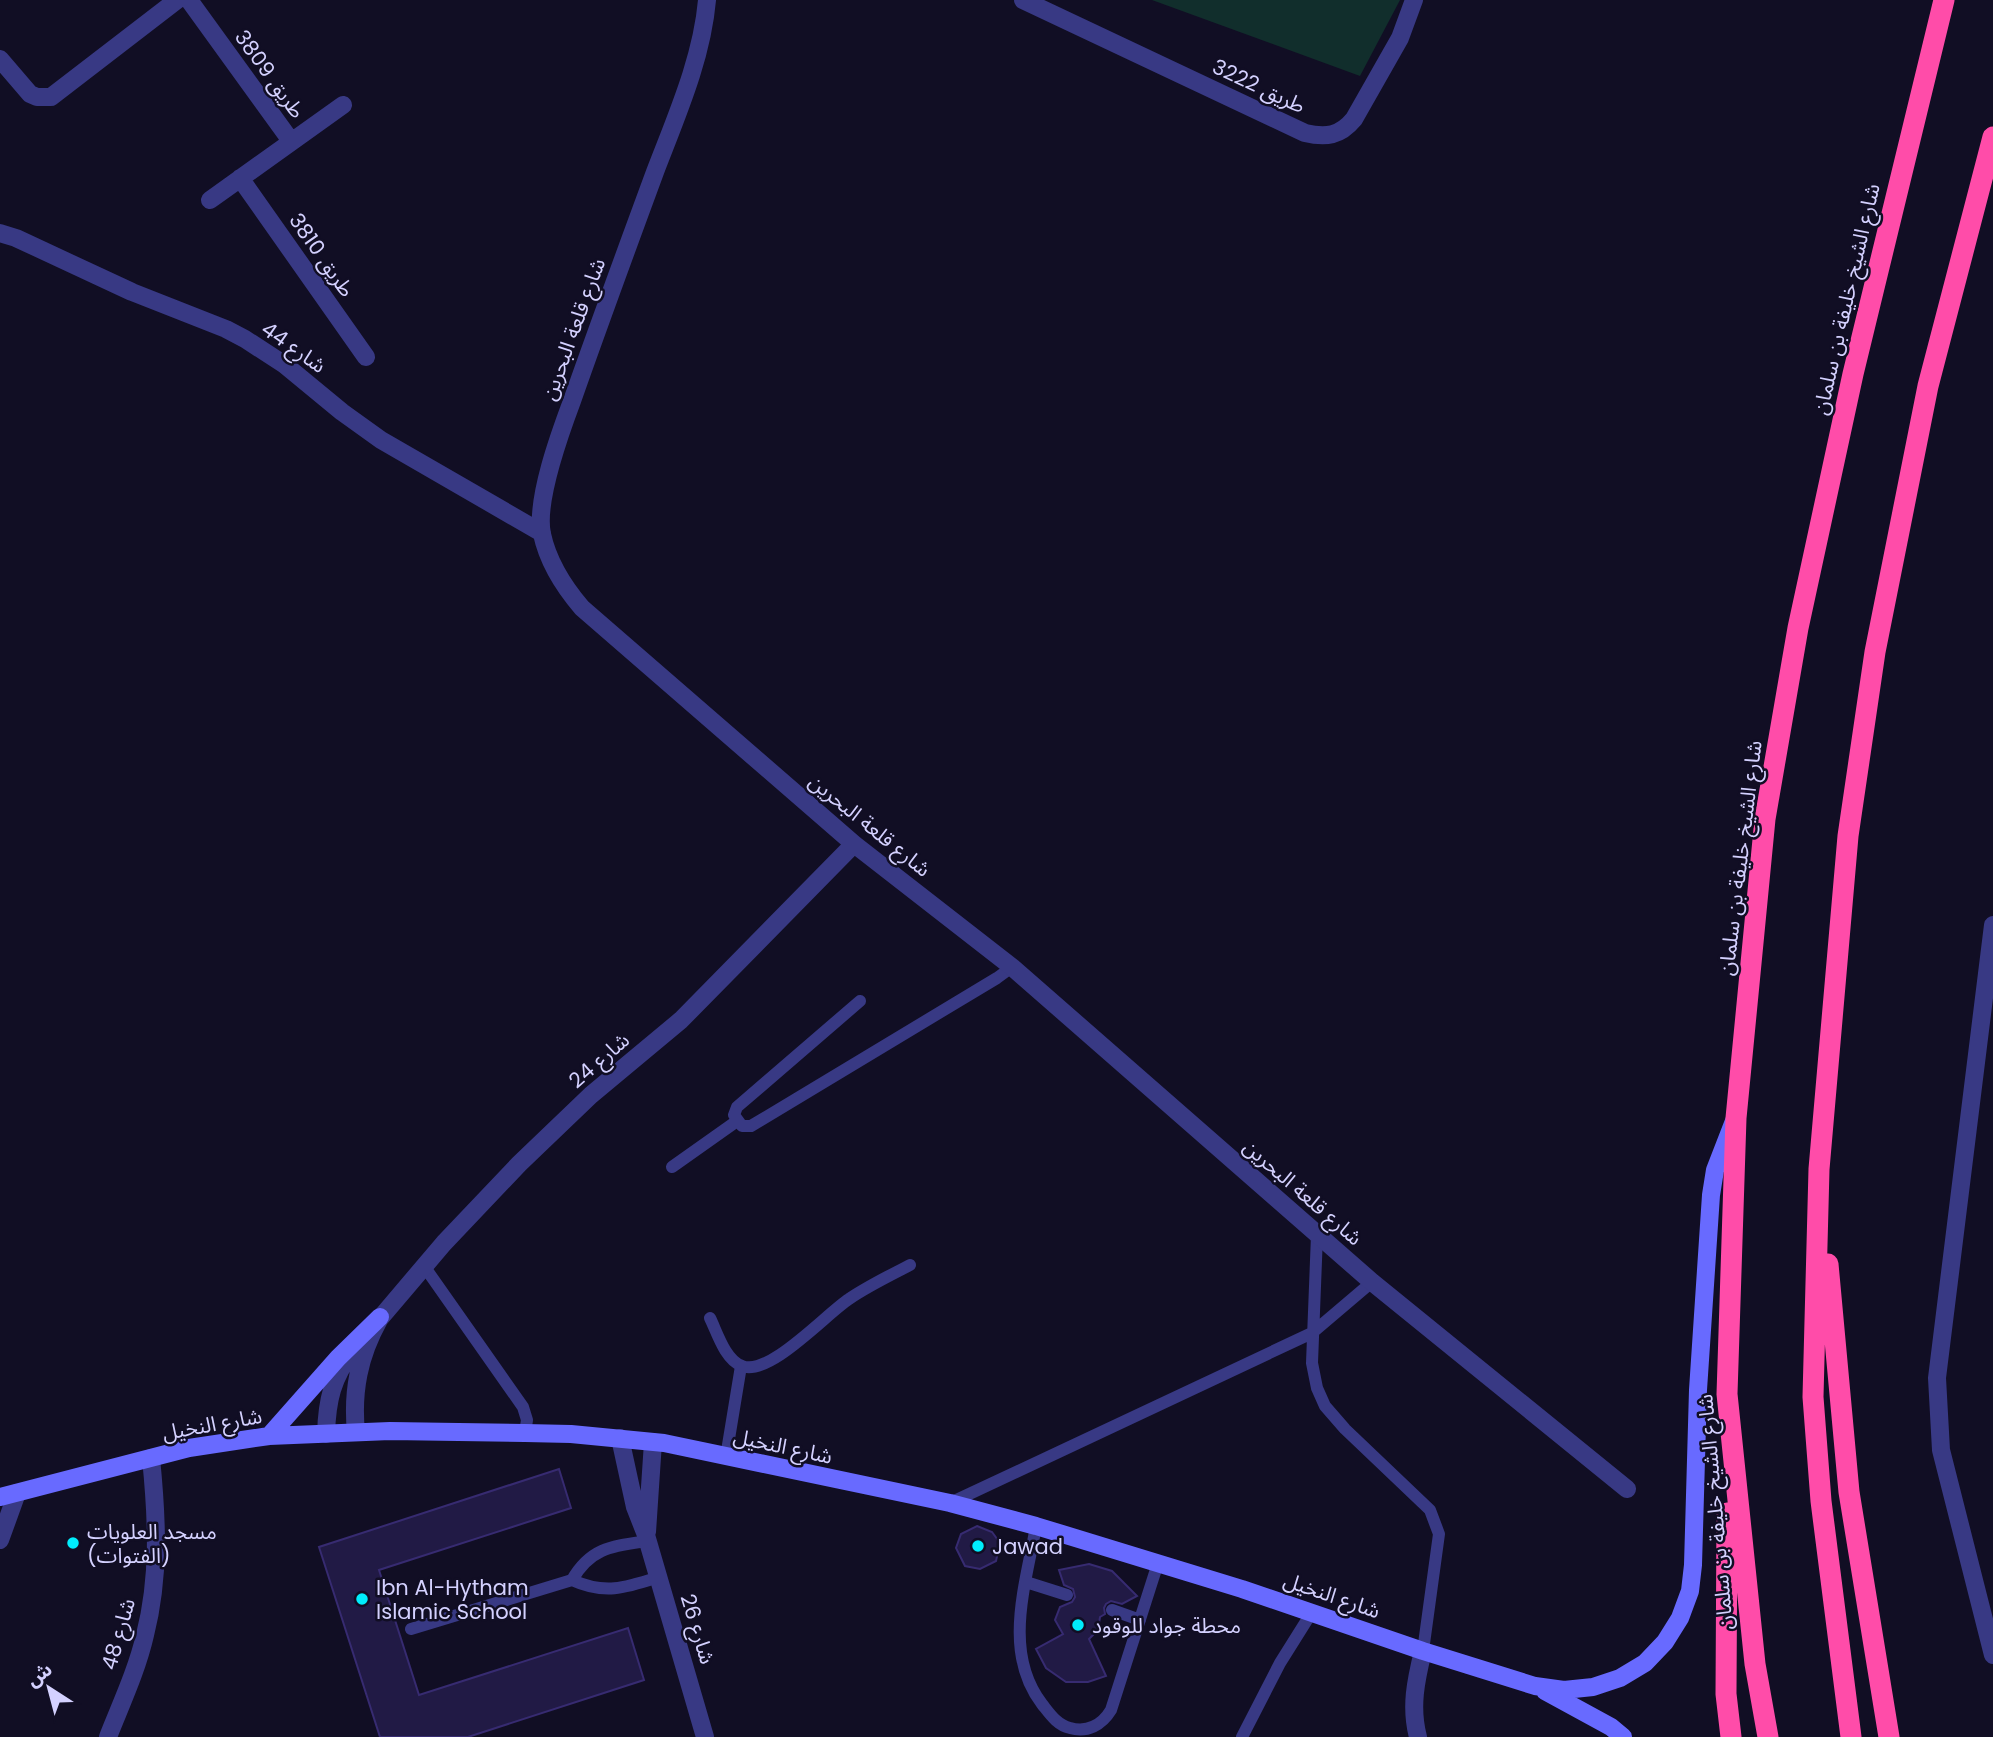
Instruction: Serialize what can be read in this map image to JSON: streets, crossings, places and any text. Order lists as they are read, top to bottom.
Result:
{
  "streets": {
    "highway": ["شارع الشيخ خليفة بن سلمان"],
    "street": [
      "طريق 3809",
      "طريق 3222",
      "طريق 3810",
      "شارع قلعة البحرين",
      "شارع 44",
      "شارع 24",
      "شارع النخيل",
      "شارع 26",
      "شارع 48"
    ]
  },
  "crossings": [
    ["شارع الشيخ خليفة بن سلمان", "شارع النخيل"],
    ["شارع قلعة البحرين", "شارع 44"],
    ["شارع قلعة البحرين", "شارع 24"],
    ["شارع 24", "شارع النخيل"],
    ["شارع النخيل", "شارع 26"],
    ["شارع النخيل", "شارع 48"]
  ],
  "places": [
    "مسجد العلويات (الفتوات)",
    "Jawad",
    "Ibn Al-Hytham Islamic School",
    "محطة جواد للوقود"
  ],
  "north": "top left"
}
